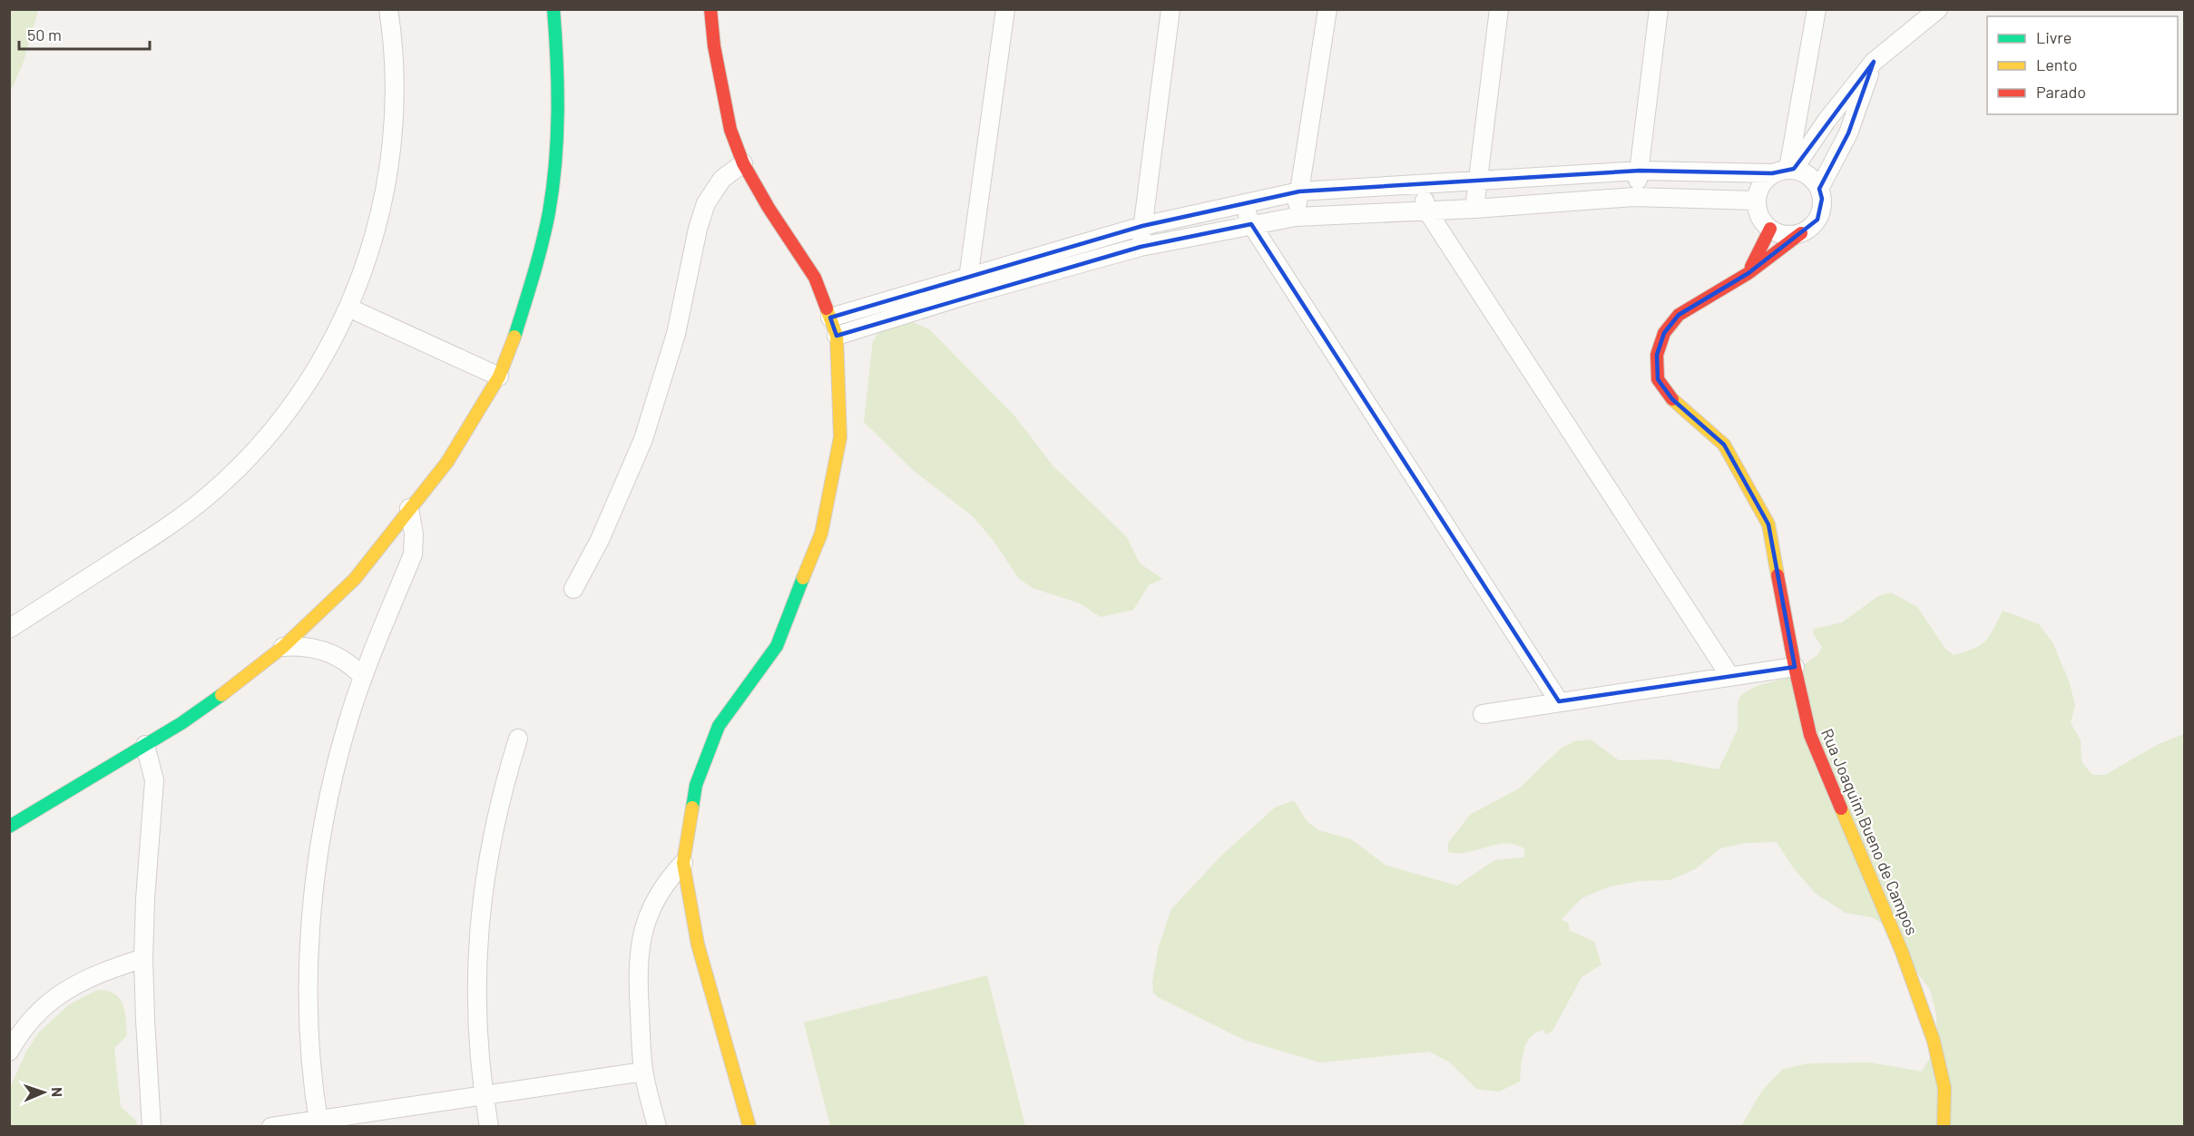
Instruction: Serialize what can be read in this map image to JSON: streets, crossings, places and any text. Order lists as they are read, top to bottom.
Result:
{
  "streets": {
    "street": ["Rua Joaquim Bueno de Campos"]
  },
  "legend": ["Livre", "Lento", "Parado"],
  "scale_bar": "50 m",
  "north": "right"
}
